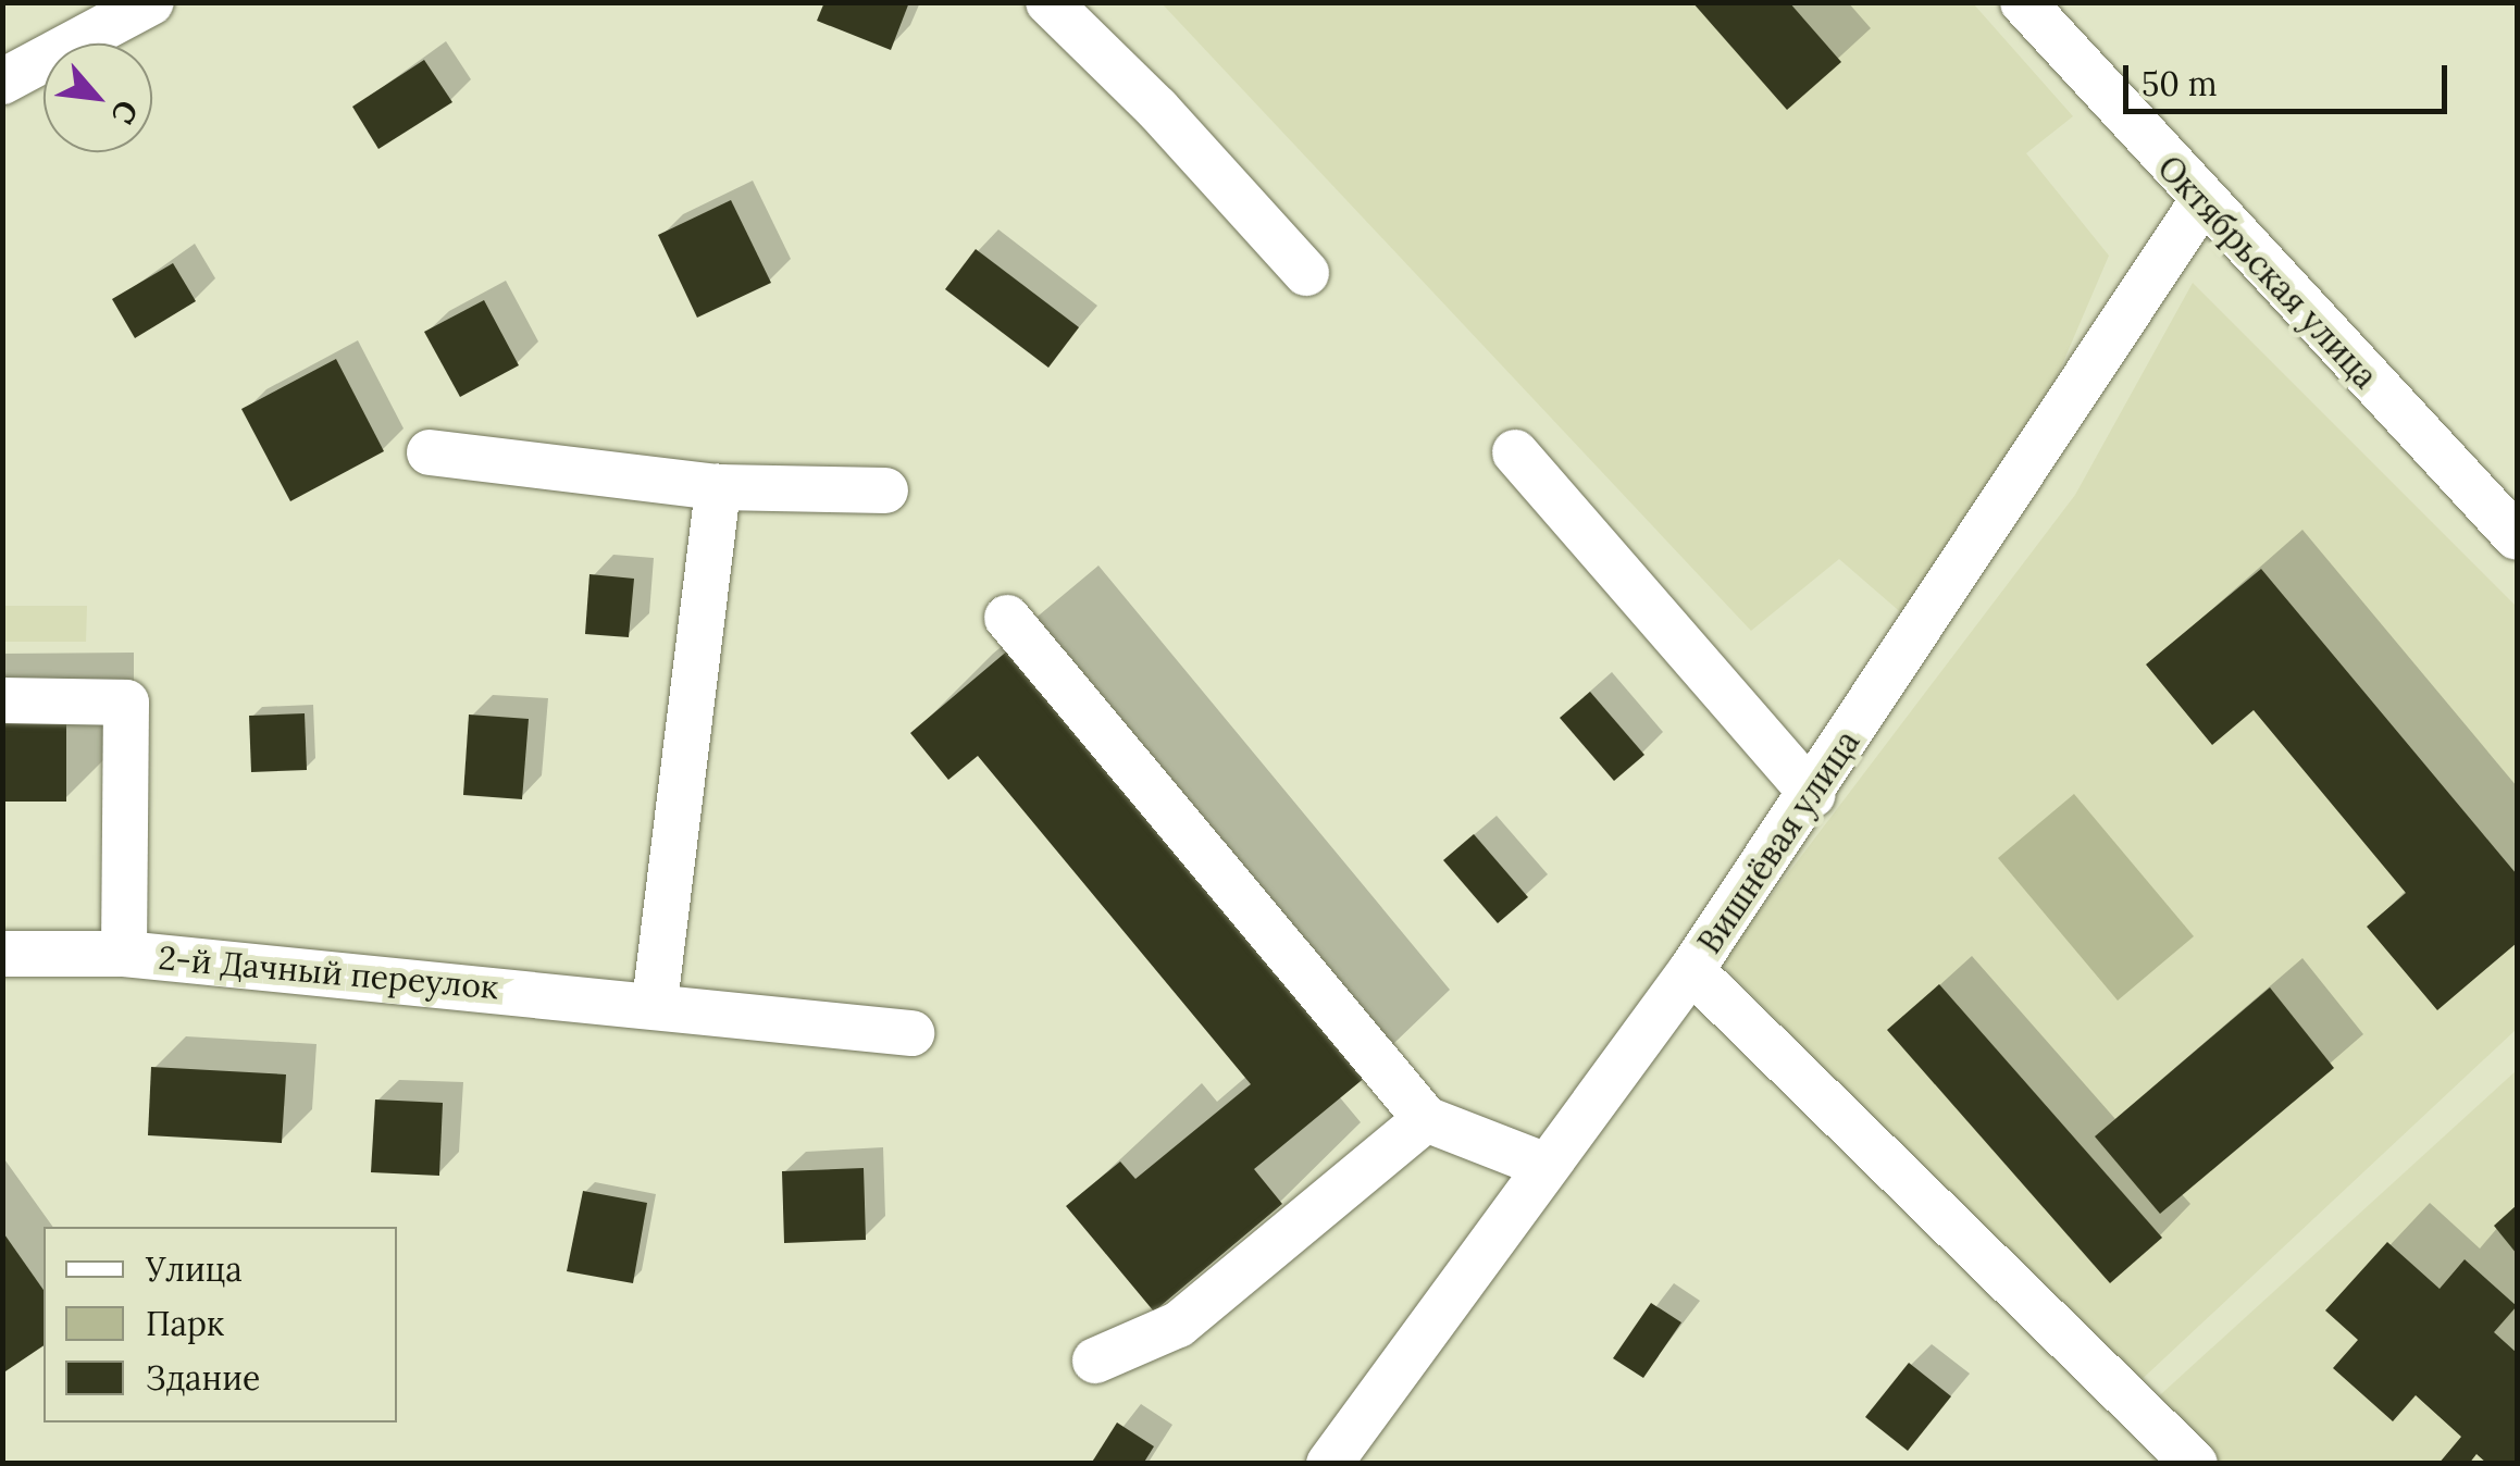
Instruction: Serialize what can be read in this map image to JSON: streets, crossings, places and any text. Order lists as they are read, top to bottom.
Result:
{
  "streets": {
    "street": ["Октябрьская улица", "Вишнёвая улица", "2-й Дачный переулок"]
  },
  "crossings": [
    ["Октябрьская улица", "Вишнёвая улица"]
  ],
  "legend": ["Улица", "Парк", "Здание"],
  "scale_bar": "50 m",
  "north": "bottom right"
}
